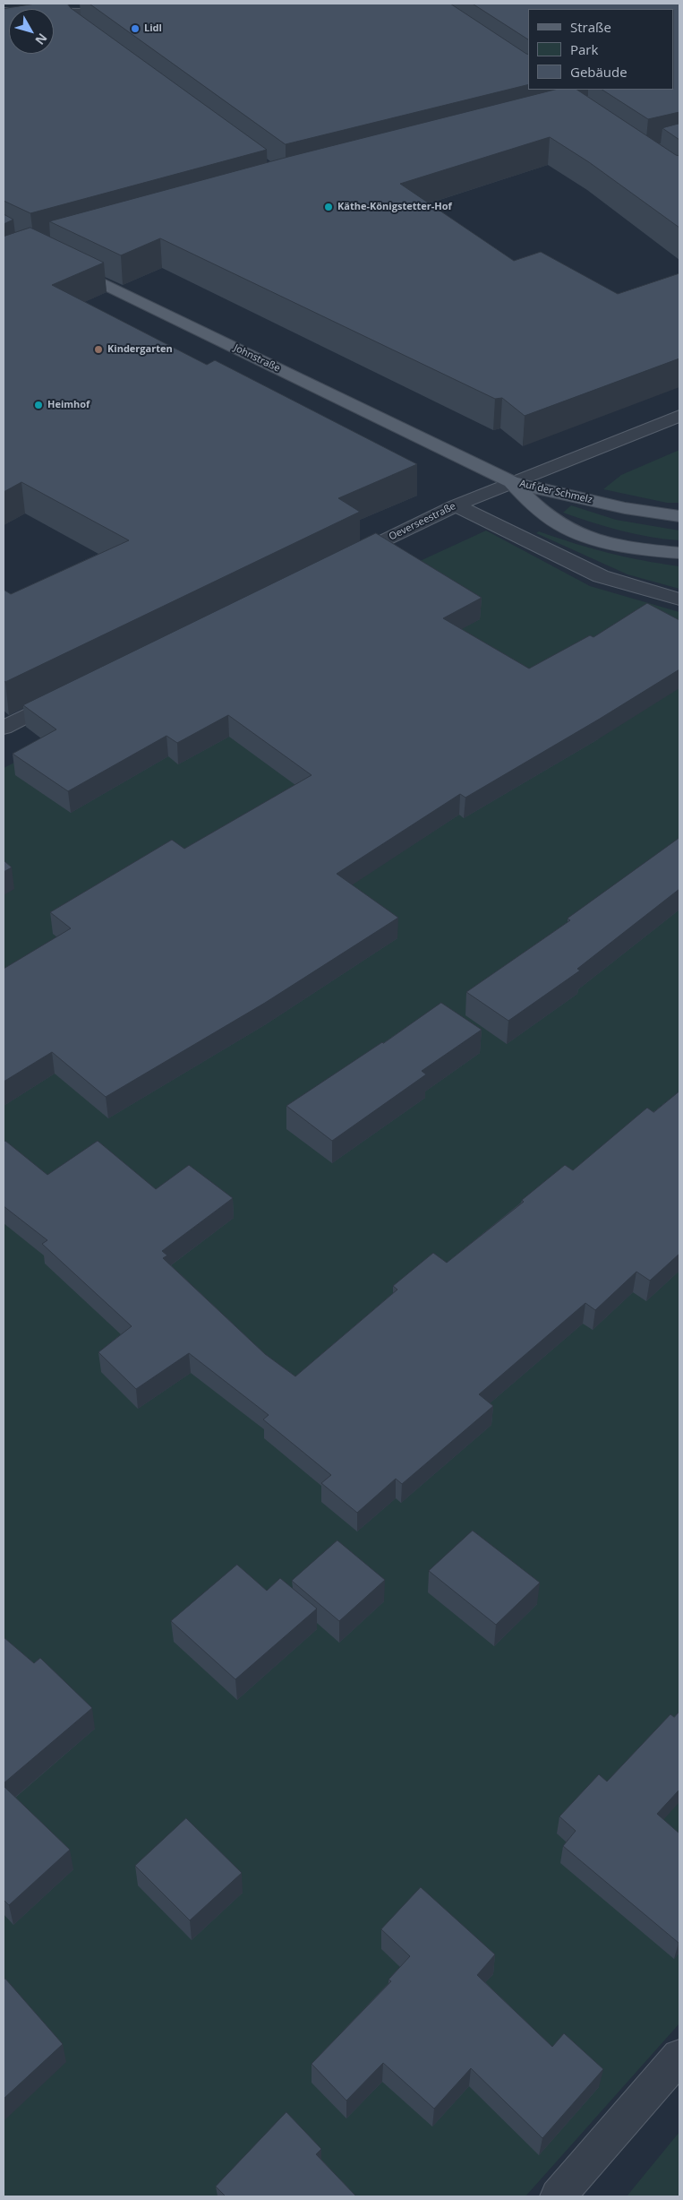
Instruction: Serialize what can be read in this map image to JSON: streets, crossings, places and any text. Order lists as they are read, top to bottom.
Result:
{
  "streets": {
    "main road": ["Johnstraße", "Auf der Schmelz"],
    "street": ["Oeverseestraße"]
  },
  "crossings": [
    ["Johnstraße", "Auf der Schmelz"],
    ["Johnstraße", "Oeverseestraße"],
    ["Auf der Schmelz", "Oeverseestraße"]
  ],
  "places": [
    "Lidl",
    "Käthe-Königstetter-Hof",
    "Kindergarten",
    "Heimhof"
  ],
  "legend": ["Straße", "Park", "Gebäude"],
  "north": "bottom right"
}
